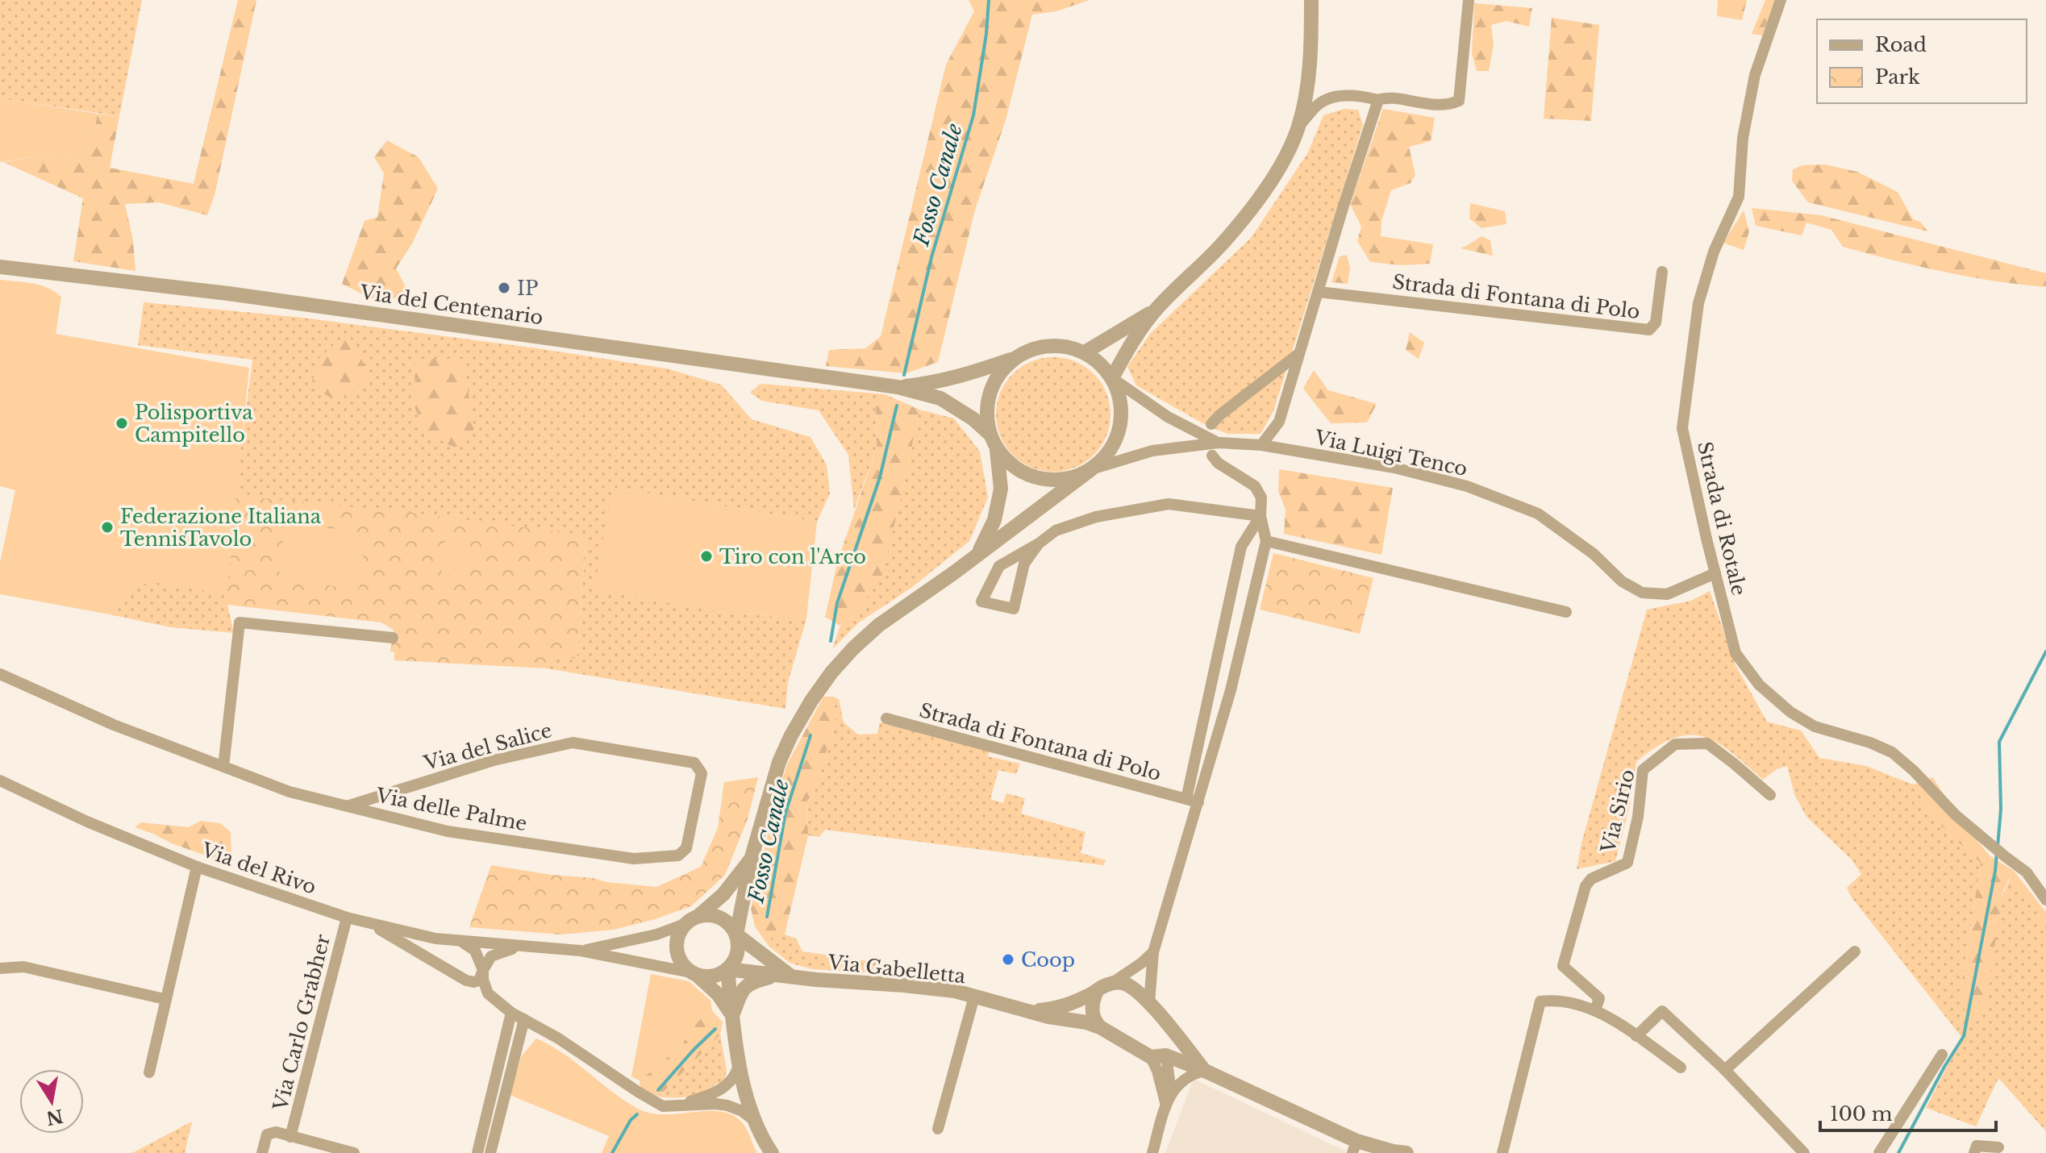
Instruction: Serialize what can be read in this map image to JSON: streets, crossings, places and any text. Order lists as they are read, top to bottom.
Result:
{
  "streets": {
    "street": [
      "Strada di Fontana di Polo",
      "Via del Centenario",
      "Via Luigi Tenco",
      "Strada di Rotale",
      "Via del Salice",
      "Via delle Palme",
      "Via Sirio",
      "Via del Rivo",
      "Via Gabelletta",
      "Via Carlo Grabher"
    ]
  },
  "crossings": [
    ["Via del Centenario", "Via Luigi Tenco"],
    ["Via Luigi Tenco", "Strada di Rotale"],
    ["Via del Salice", "Via delle Palme"],
    ["Via del Rivo", "Via Carlo Grabher"]
  ],
  "water": ["Fosso Canale"],
  "places": [
    "IP",
    "Polisportiva Campitello",
    "Federazione Italiana TennisTavolo",
    "Tiro con l'Arco",
    "Coop"
  ],
  "legend": ["Road", "Park"],
  "scale_bar": "100 m",
  "north": "bottom"
}
